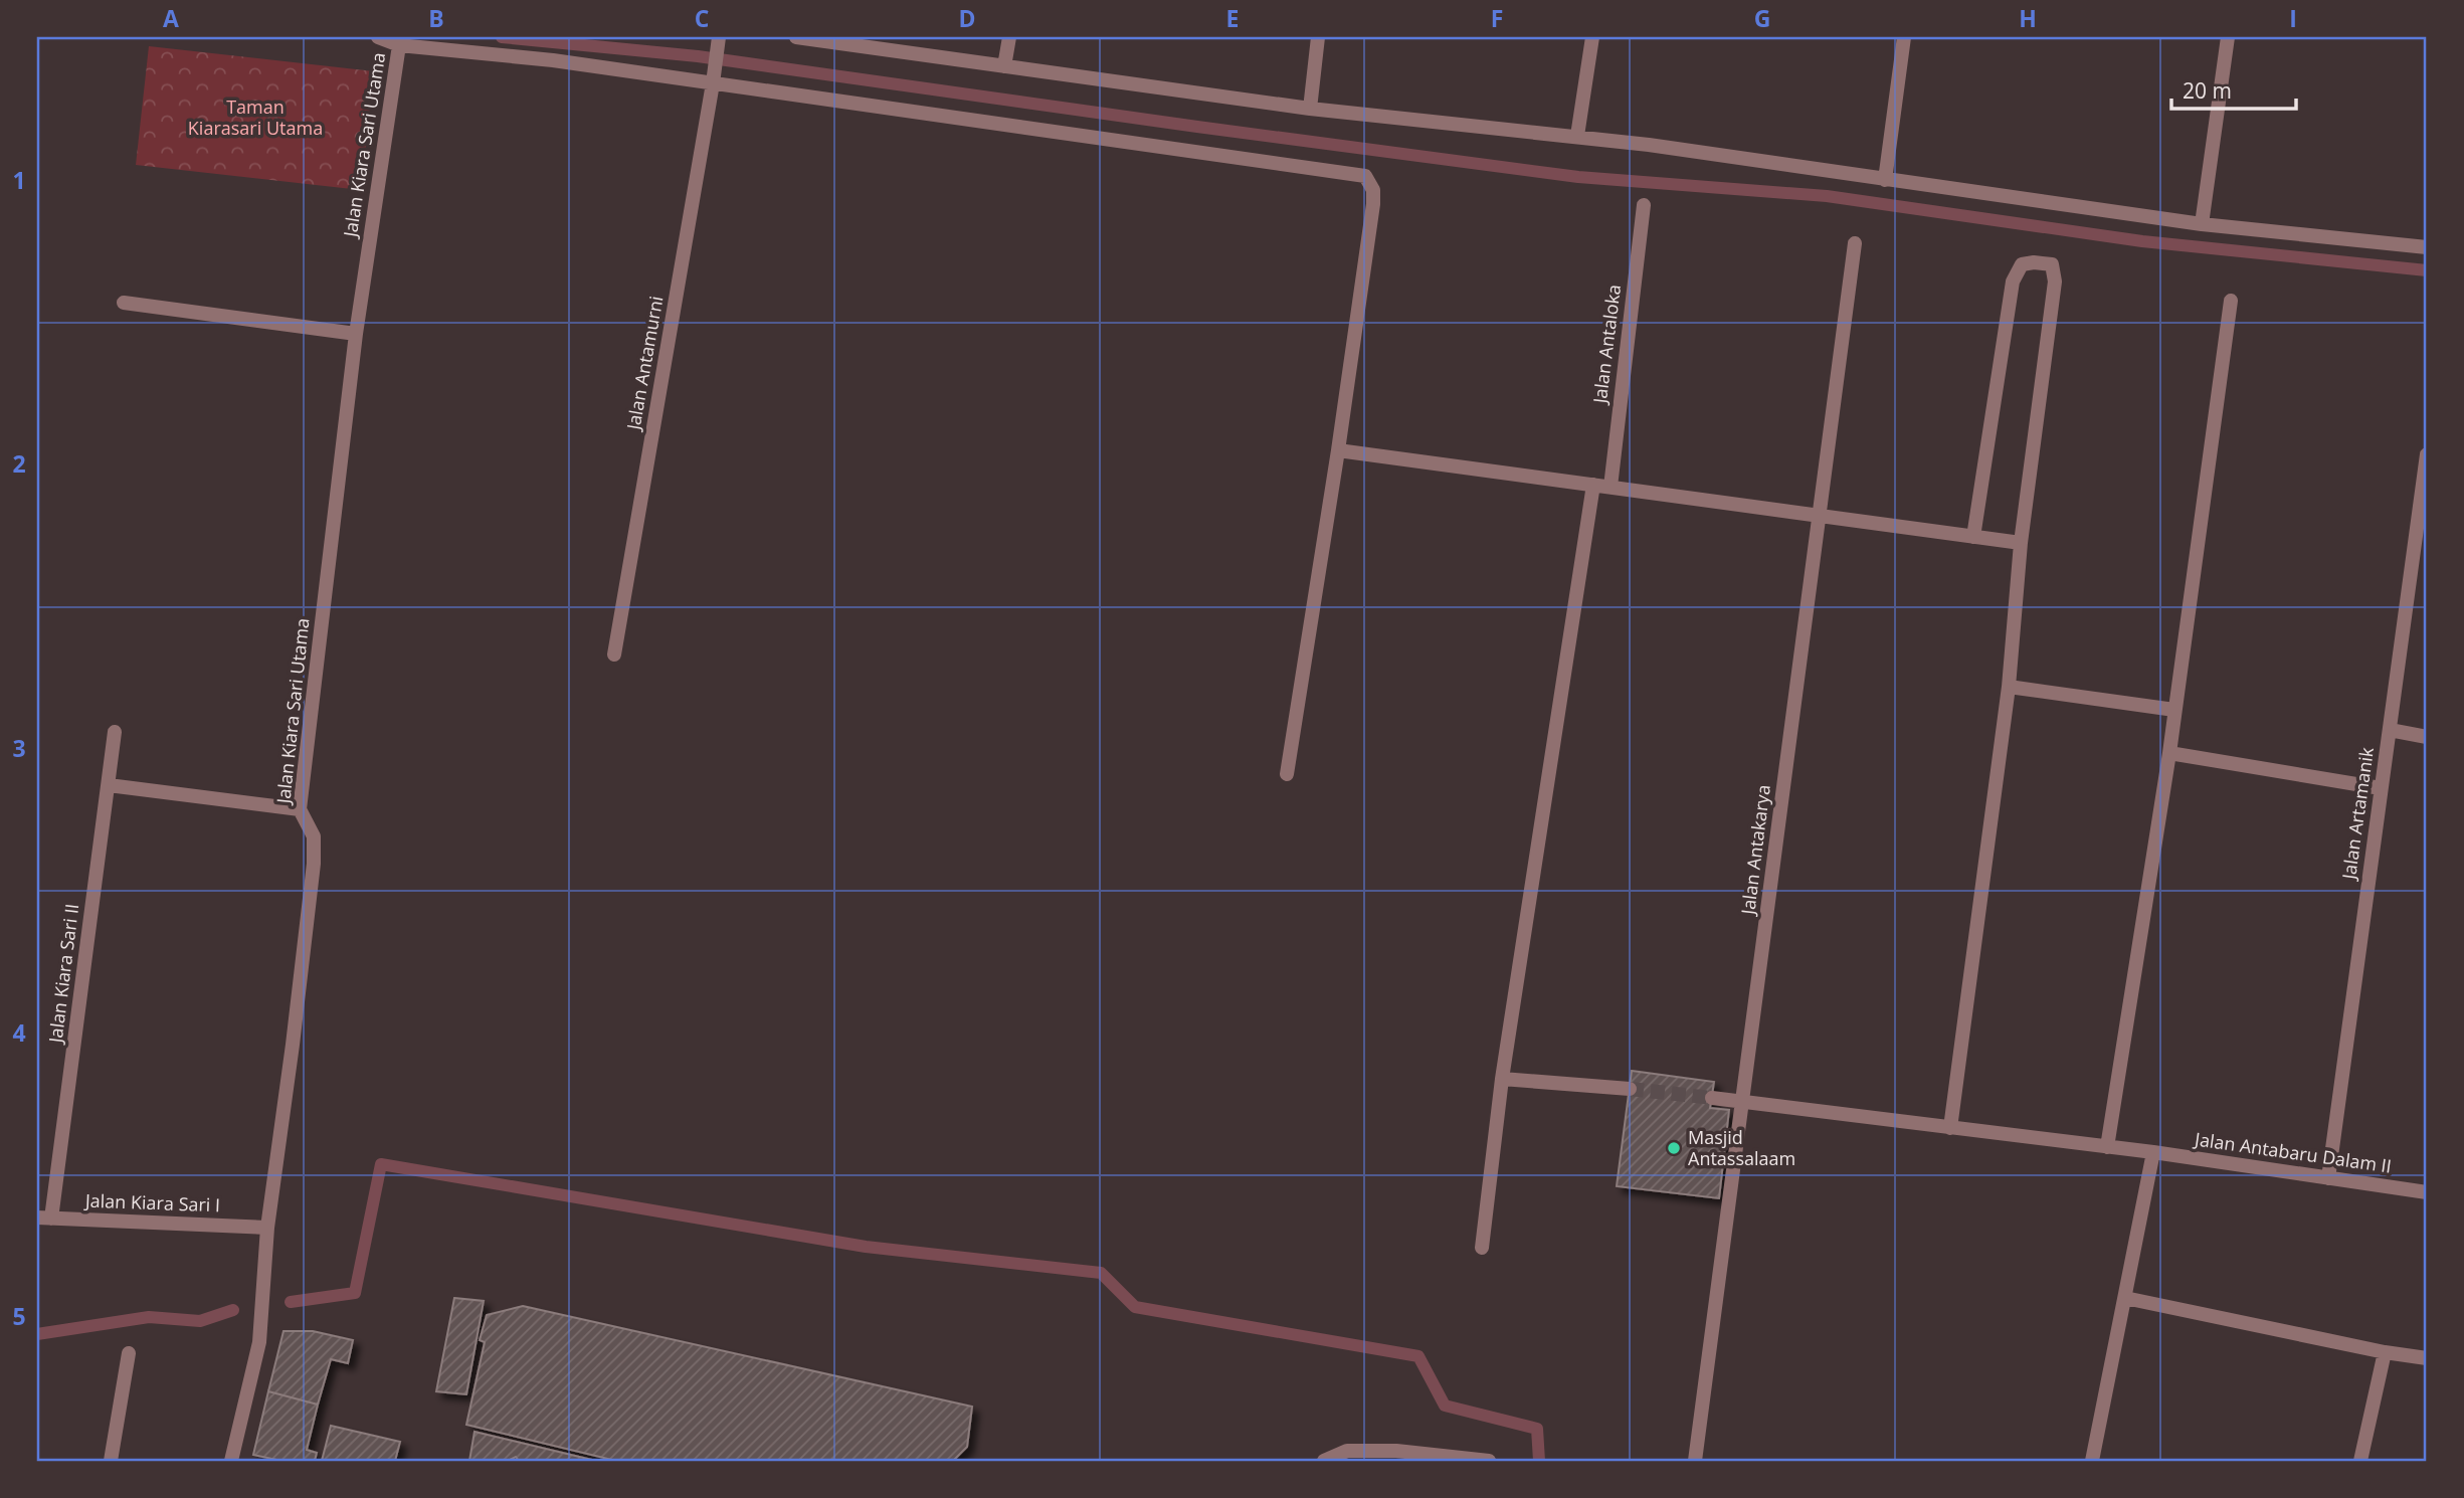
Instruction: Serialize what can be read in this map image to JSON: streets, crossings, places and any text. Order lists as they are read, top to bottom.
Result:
{
  "streets": {
    "street": [
      "Jalan Kiara Sari Utama",
      "Jalan Antaloka",
      "Jalan Antamurni",
      "Jalan Artamanik",
      "Jalan Antakarya",
      "Jalan Kiara Sari II",
      "Jalan Antabaru Dalam II",
      "Jalan Kiara Sari I"
    ]
  },
  "crossings": [
    ["Jalan Kiara Sari Utama", "Jalan Kiara Sari I"],
    ["Jalan Artamanik", "Jalan Antabaru Dalam II"],
    ["Jalan Antakarya", "Jalan Antabaru Dalam II"],
    ["Jalan Kiara Sari II", "Jalan Kiara Sari I"]
  ],
  "parks": ["Taman Kiarasari Utama"],
  "places": ["Masjid Antassalaam"],
  "scale_bar": "20 m",
  "grid": {
    "columns": [
      "A",
      "B",
      "C",
      "D",
      "E",
      "F",
      "G",
      "H",
      "I"
    ],
    "rows": [
      "1",
      "2",
      "3",
      "4",
      "5"
    ]
  }
}
